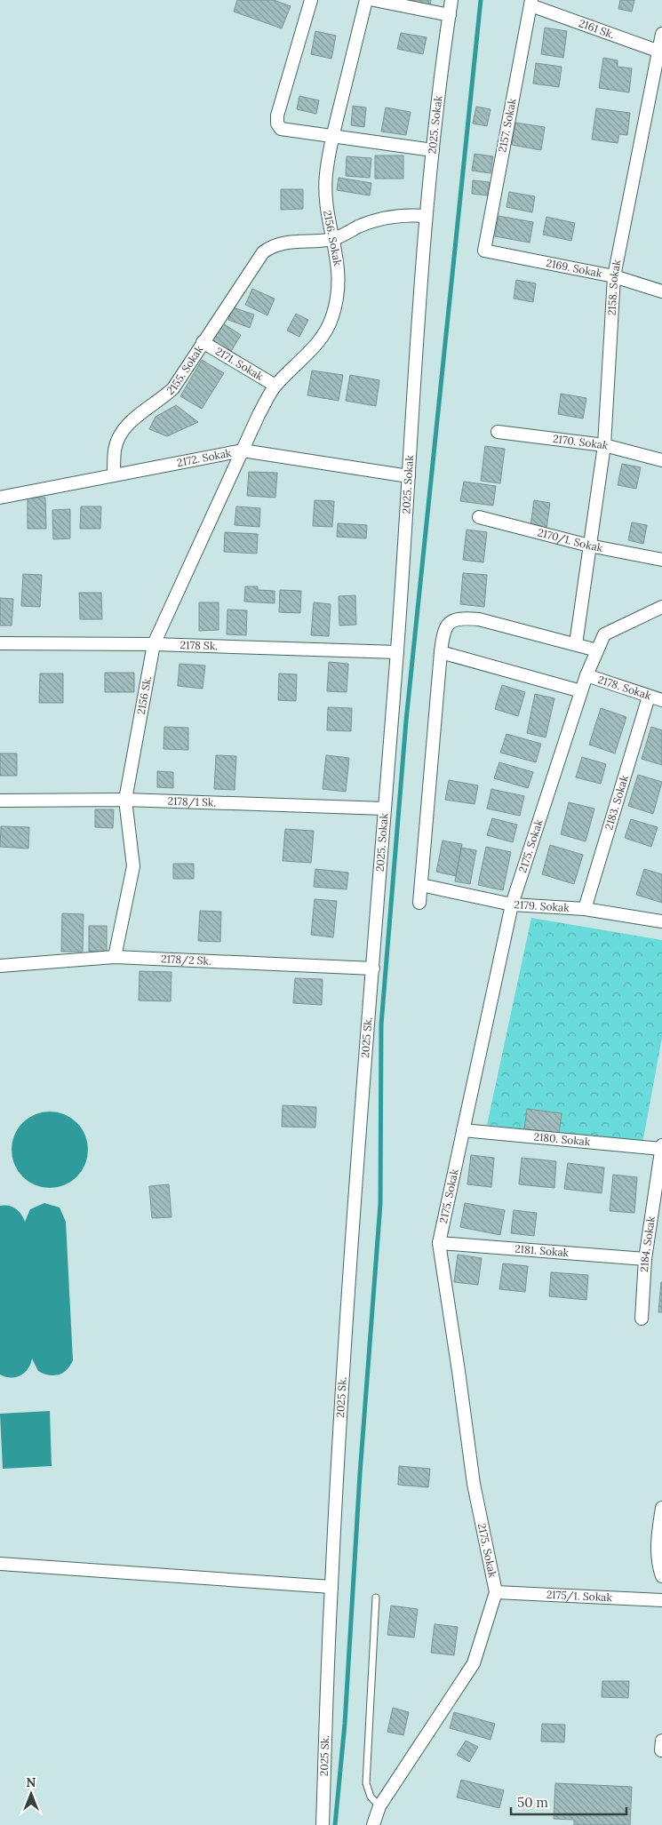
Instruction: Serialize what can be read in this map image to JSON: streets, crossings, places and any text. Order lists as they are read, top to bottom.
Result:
{
  "streets": {
    "street": [
      "2161 Sk.",
      "2025. Sokak",
      "2157. Sokak",
      "2156. Sokak",
      "2169. Sokak",
      "2158. Sokak",
      "2171. Sokak",
      "2155. Sokak",
      "2170. Sokak",
      "2172. Sokak",
      "2170/1. Sokak",
      "2178 Sk.",
      "2178. Sokak",
      "2156 Sk.",
      "2178/1 Sk.",
      "2183. Sokak",
      "2175. Sokak",
      "2179. Sokak",
      "2178/2 Sk.",
      "2025 Sk.",
      "2180. Sokak",
      "2184. Sokak",
      "2181. Sokak",
      "2175/1. Sokak"
    ]
  },
  "crossings": [
    ["2161 Sk.", "2157. Sokak"],
    ["2161 Sk.", "2158. Sokak"],
    ["2025. Sokak", "2172. Sokak"],
    ["2025. Sokak", "2178 Sk."],
    ["2025. Sokak", "2178/1 Sk."],
    ["2025. Sokak", "2178/2 Sk."],
    ["2025. Sokak", "2025 Sk."],
    ["2157. Sokak", "2169. Sokak"],
    ["2156. Sokak", "2171. Sokak"],
    ["2156. Sokak", "2155. Sokak"],
    ["2156. Sokak", "2172. Sokak"],
    ["2156. Sokak", "2156 Sk."],
    ["2169. Sokak", "2158. Sokak"],
    ["2158. Sokak", "2170. Sokak"],
    ["2158. Sokak", "2170/1. Sokak"],
    ["2171. Sokak", "2155. Sokak"],
    ["2155. Sokak", "2172. Sokak"],
    ["2172. Sokak", "2156 Sk."],
    ["2178 Sk.", "2156 Sk."],
    ["2178. Sokak", "2183. Sokak"],
    ["2178. Sokak", "2175. Sokak"],
    ["2156 Sk.", "2178/1 Sk."],
    ["2156 Sk.", "2178/2 Sk."],
    ["2183. Sokak", "2179. Sokak"],
    ["2175. Sokak", "2179. Sokak"],
    ["2175. Sokak", "2180. Sokak"],
    ["2175. Sokak", "2181. Sokak"],
    ["2175. Sokak", "2175/1. Sokak"],
    ["2178/2 Sk.", "2025 Sk."],
    ["2180. Sokak", "2184. Sokak"],
    ["2184. Sokak", "2181. Sokak"]
  ],
  "scale_bar": "50 m",
  "north": "top"
}
